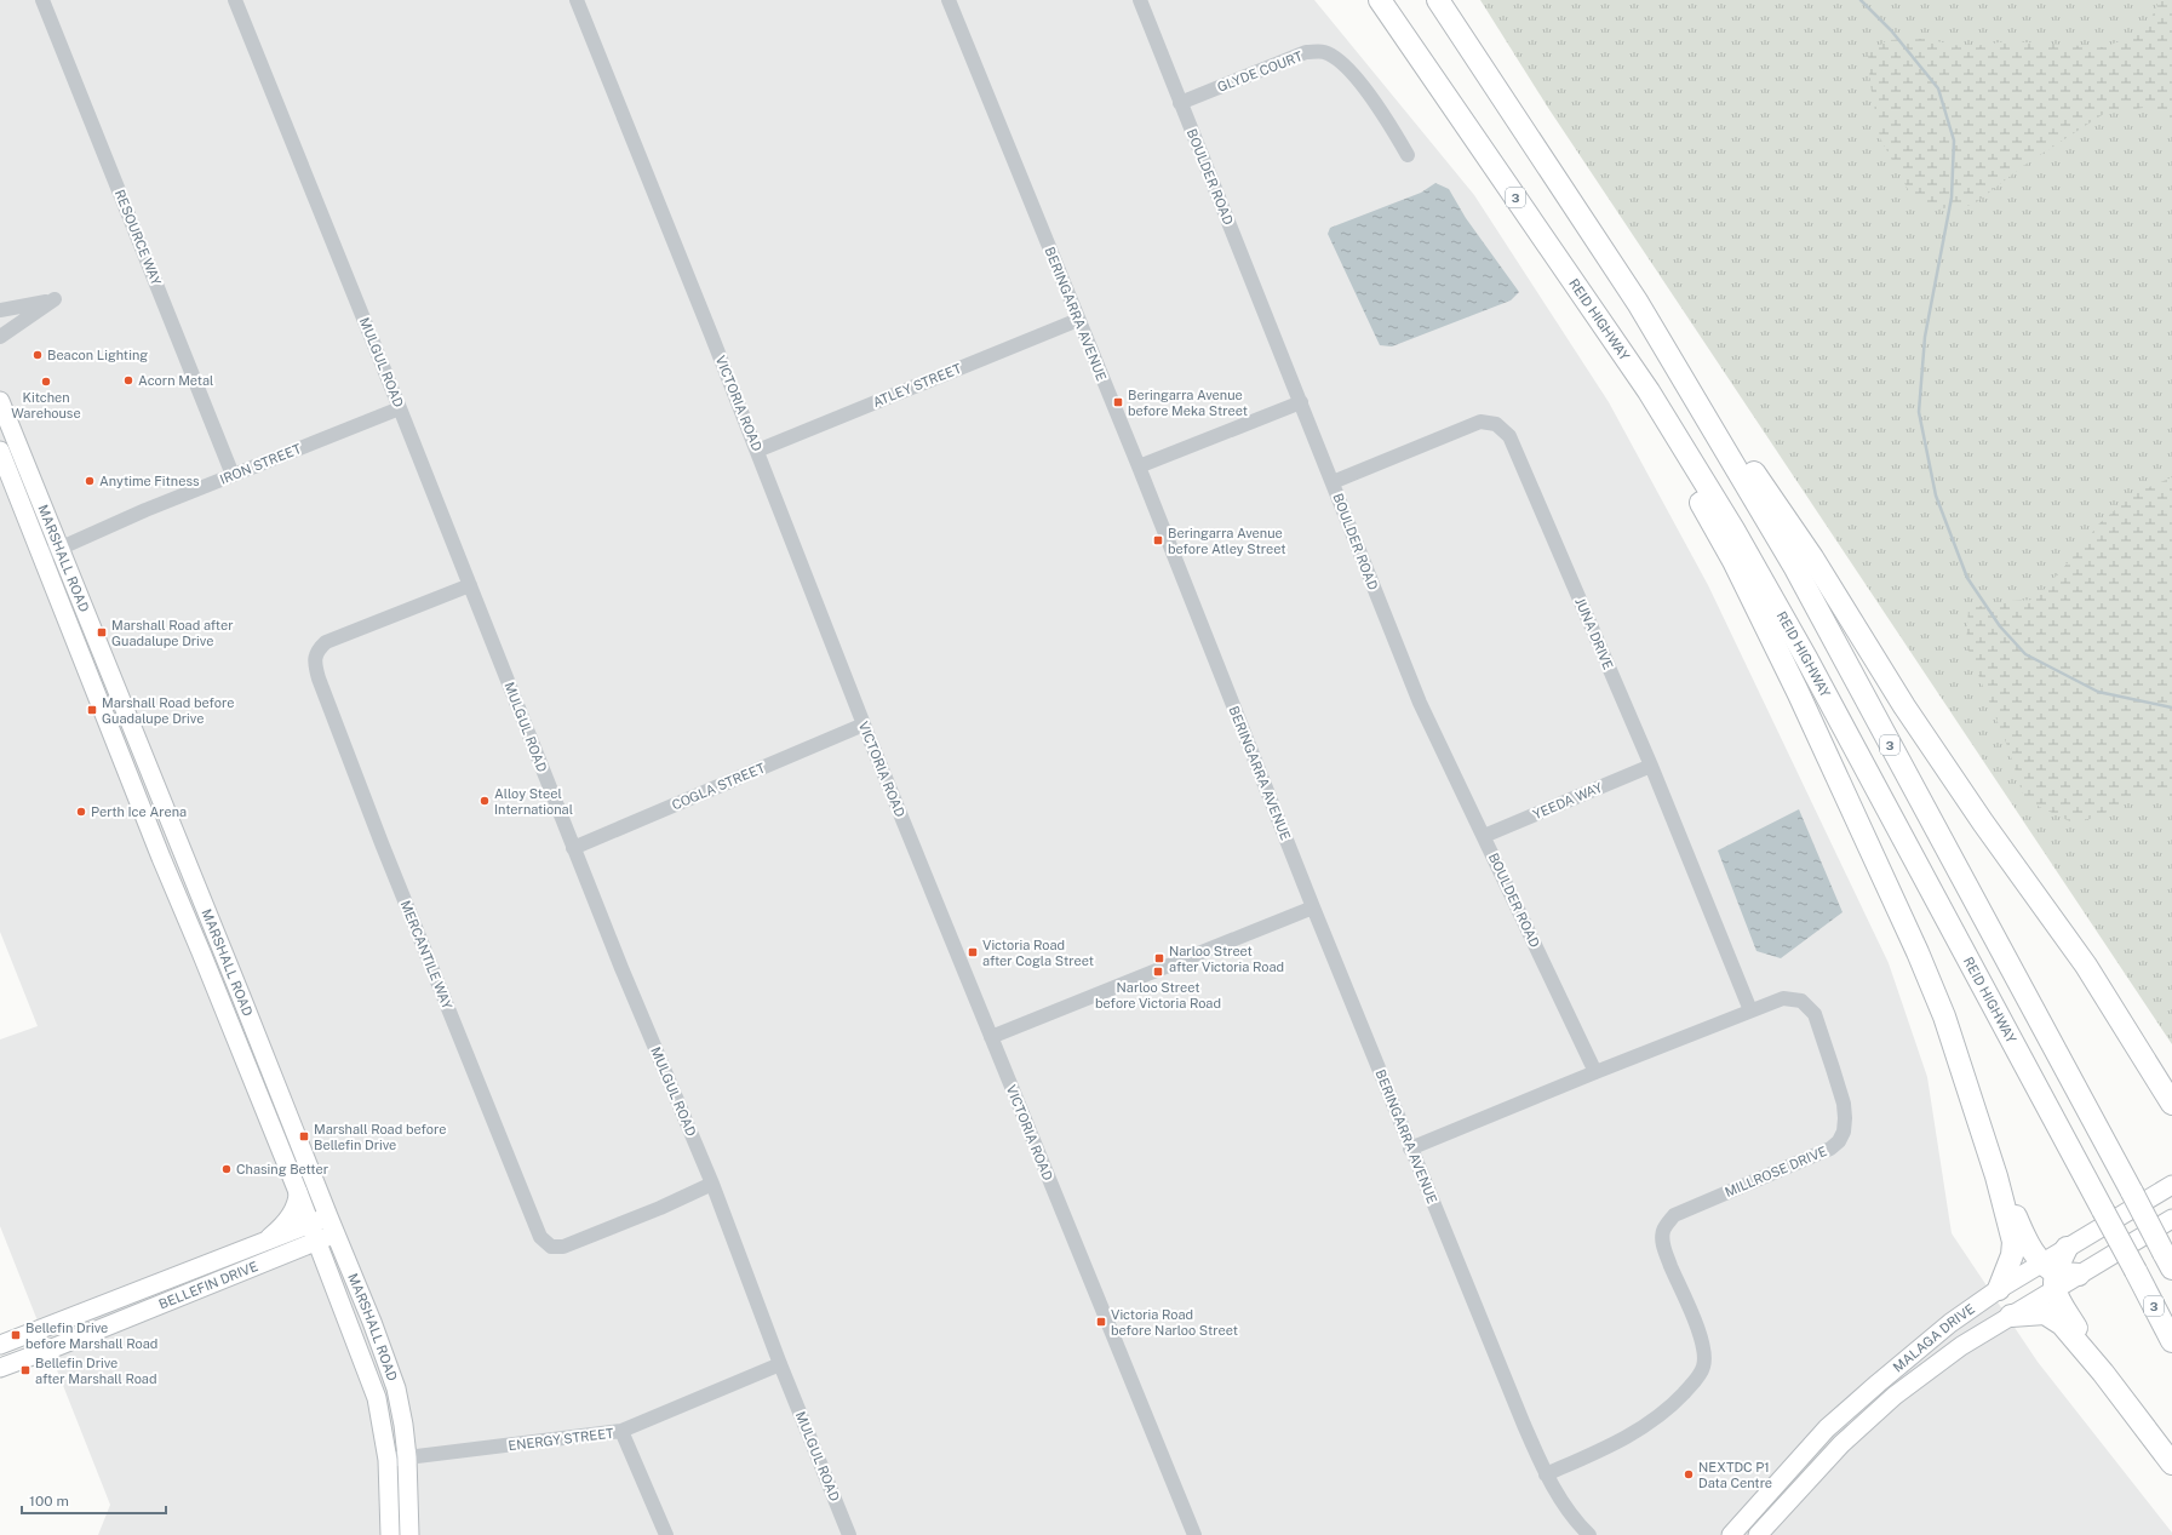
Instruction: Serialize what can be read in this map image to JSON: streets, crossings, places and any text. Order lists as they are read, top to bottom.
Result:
{
  "streets": {
    "highway": ["3", "REID HIGHWAY"],
    "main road": ["MARSHALL ROAD", "BELLEFIN DRIVE", "MALAGA DRIVE"],
    "street": [
      "GLYDE COURT",
      "BOULDER ROAD",
      "RESOURCE WAY",
      "BERINGARRA AVENUE",
      "MULGUL ROAD",
      "ATLEY STREET",
      "VICTORIA ROAD",
      "IRON STREET",
      "JUNA DRIVE",
      "COGLA STREET",
      "YEEDA WAY",
      "MERCANTILE WAY",
      "MILLROSE DRIVE",
      "ENERGY STREET"
    ]
  },
  "crossings": [
    ["GLYDE COURT", "BOULDER ROAD"],
    ["BOULDER ROAD", "JUNA DRIVE"],
    ["BOULDER ROAD", "YEEDA WAY"],
    ["BOULDER ROAD", "MILLROSE DRIVE"],
    ["RESOURCE WAY", "IRON STREET"],
    ["BERINGARRA AVENUE", "ATLEY STREET"],
    ["BERINGARRA AVENUE", "MILLROSE DRIVE"],
    ["MULGUL ROAD", "IRON STREET"],
    ["MULGUL ROAD", "COGLA STREET"],
    ["MULGUL ROAD", "MERCANTILE WAY"],
    ["MULGUL ROAD", "ENERGY STREET"],
    ["ATLEY STREET", "VICTORIA ROAD"],
    ["VICTORIA ROAD", "COGLA STREET"],
    ["IRON STREET", "MARSHALL ROAD"],
    ["MARSHALL ROAD", "BELLEFIN DRIVE"],
    ["MARSHALL ROAD", "ENERGY STREET"],
    ["JUNA DRIVE", "YEEDA WAY"],
    ["JUNA DRIVE", "MILLROSE DRIVE"]
  ],
  "places": {
    "other": [
      "Beacon Lighting",
      "Acorn Metal",
      "Kitchen Warehouse",
      "Anytime Fitness",
      "Alloy Steel International",
      "Perth Ice Arena",
      "Chasing Better",
      "NEXTDC P1 Data Centre"
    ],
    "transit": [
      "Beringarra Avenue before Meka Street",
      "Beringarra Avenue before Atley Street",
      "Marshall Road after Guadalupe Drive",
      "Marshall Road before Guadalupe Drive",
      "Victoria Road after Cogla Street",
      "Narloo Street after Victoria Road",
      "Narloo Street before Victoria Road",
      "Marshall Road before Bellefin Drive",
      "Victoria Road before Narloo Street",
      "Bellefin Drive before Marshall Road",
      "Bellefin Drive after Marshall Road"
    ]
  },
  "scale_bar": "100 m"
}
